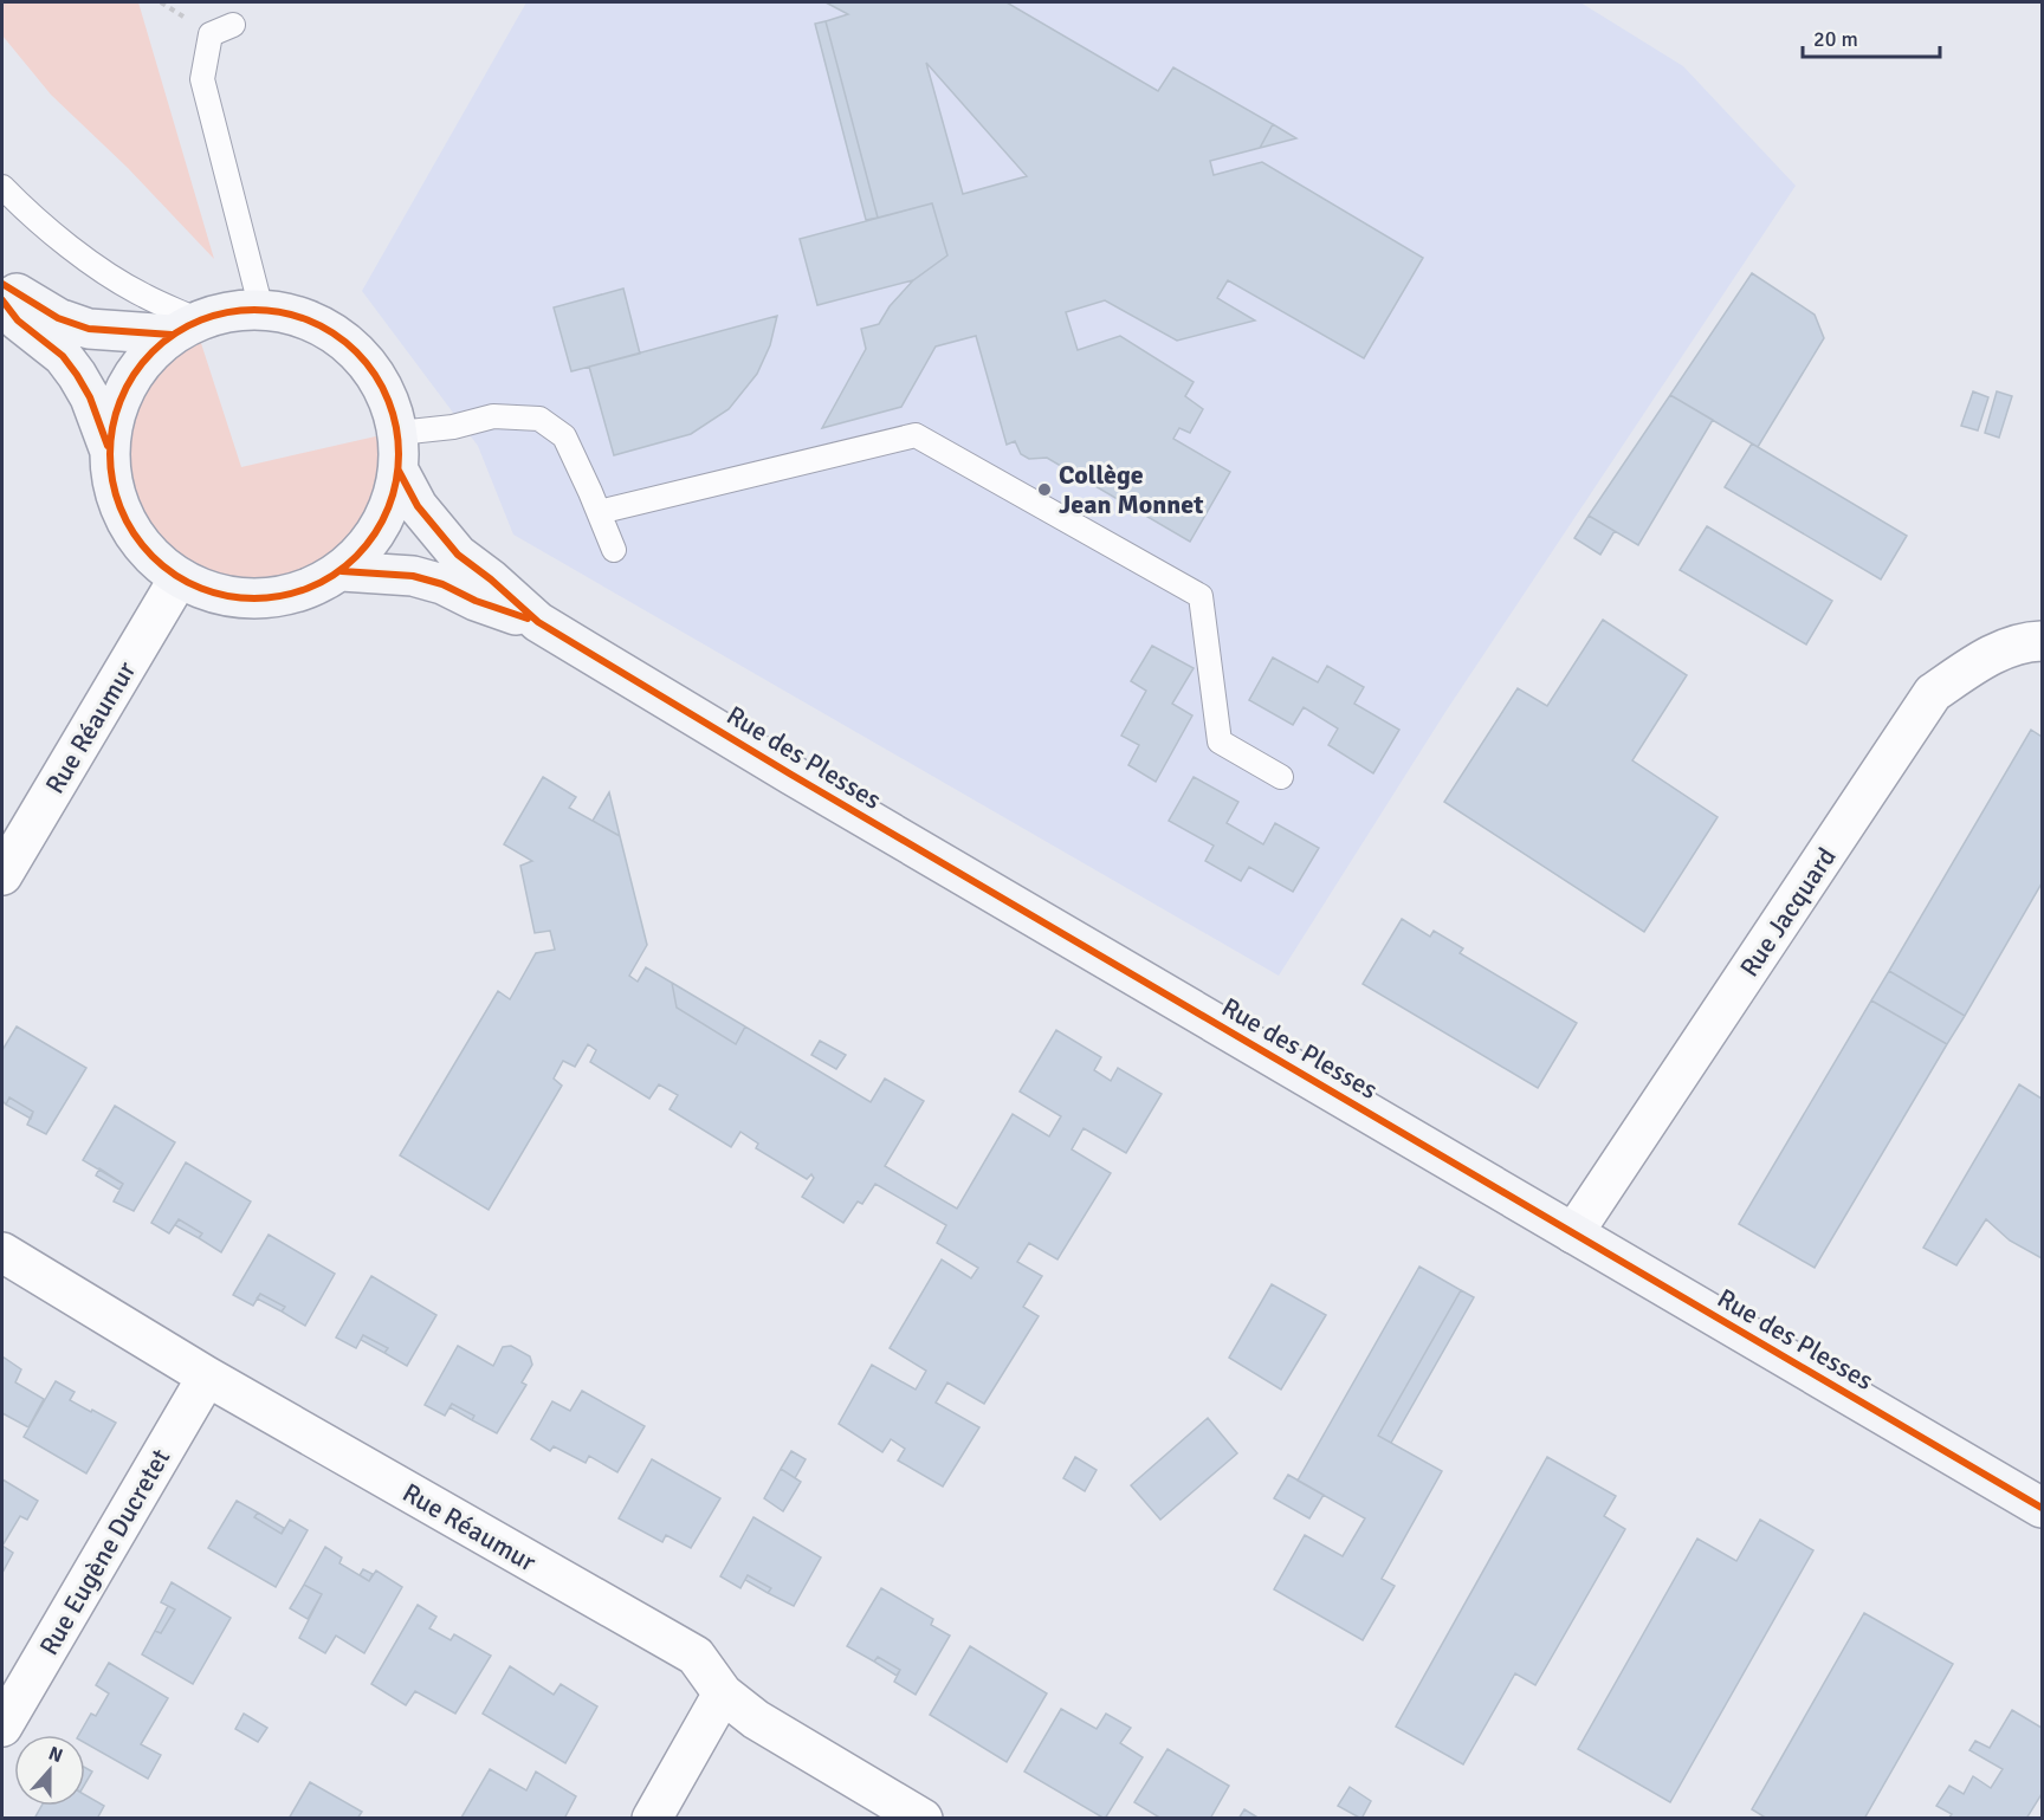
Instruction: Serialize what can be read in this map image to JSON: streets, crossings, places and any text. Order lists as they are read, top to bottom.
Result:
{
  "streets": {
    "street": [
      "Rue Réaumur",
      "Rue des Plesses",
      "Rue Jacquard",
      "Rue Eugène Ducretet"
    ]
  },
  "crossings": [
    ["Rue Réaumur", "Rue Eugène Ducretet"],
    ["Rue des Plesses", "Rue Jacquard"]
  ],
  "places": ["Collège Jean Monnet"],
  "scale_bar": "20 m",
  "north": "top"
}
